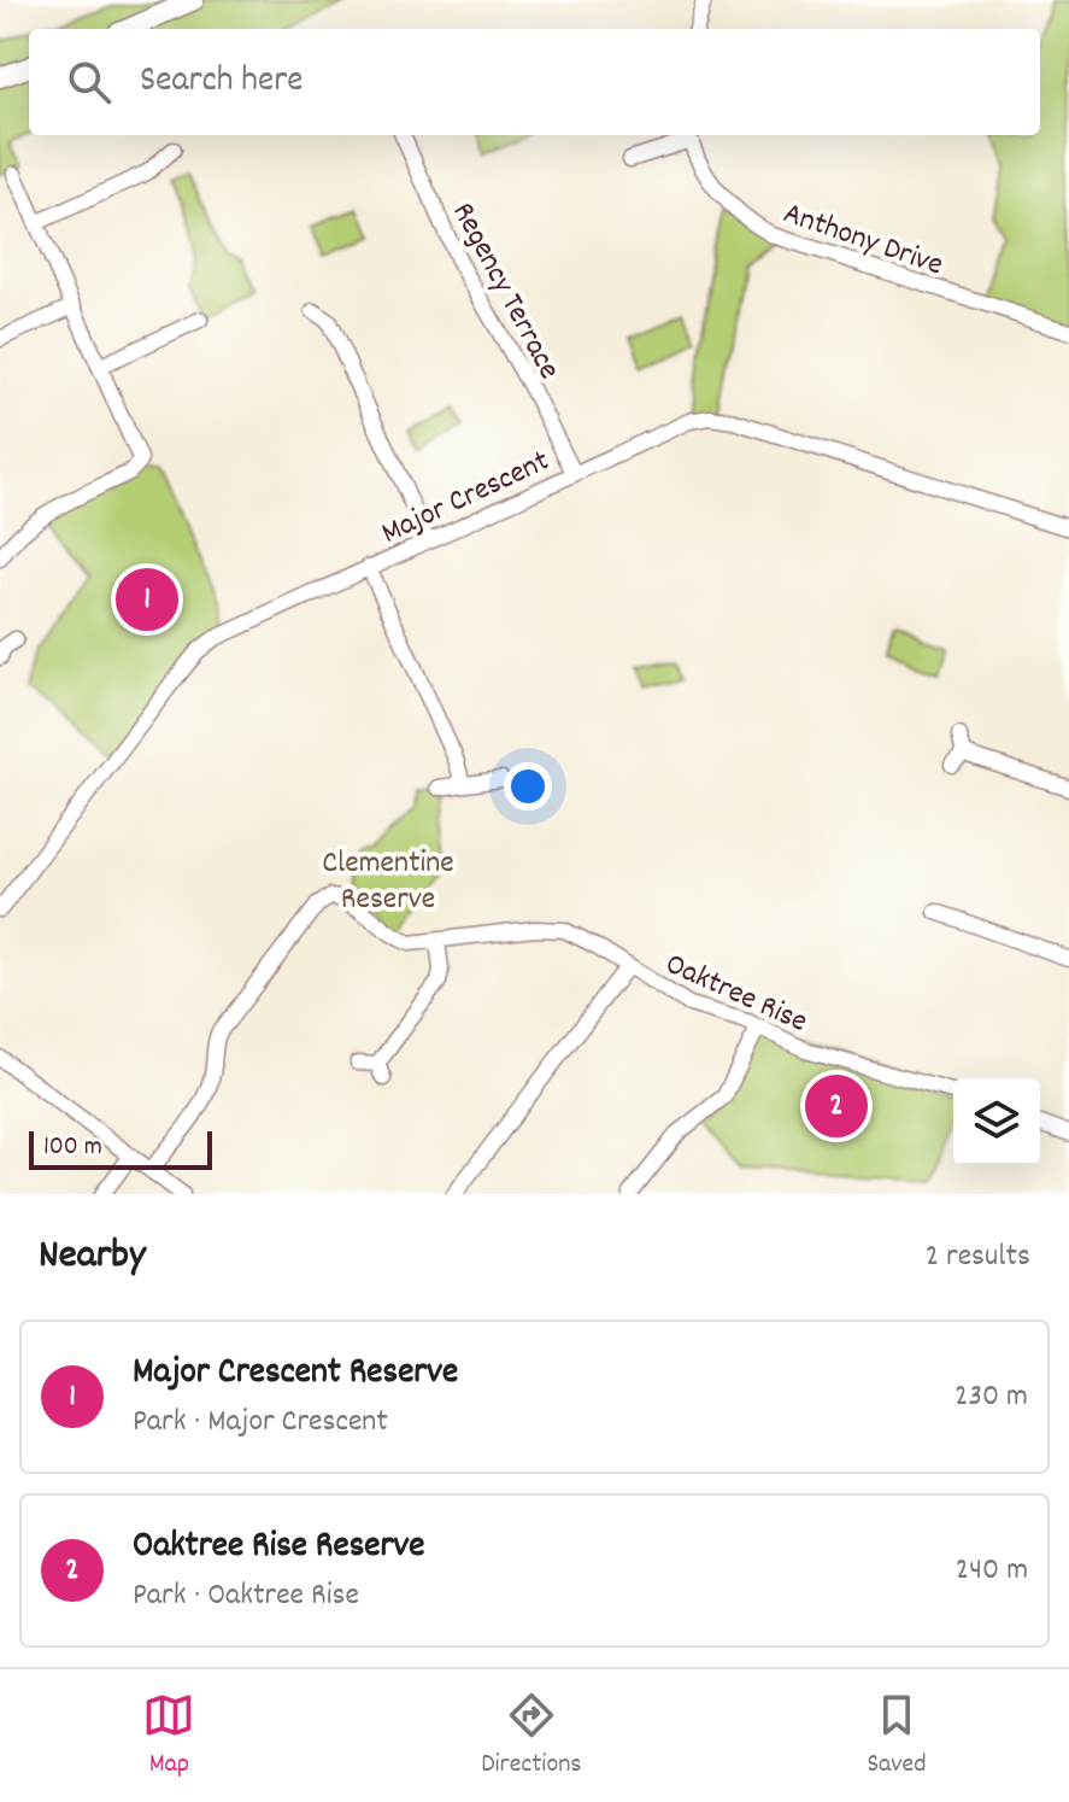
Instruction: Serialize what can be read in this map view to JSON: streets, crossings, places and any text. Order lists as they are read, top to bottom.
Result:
{
  "streets": {
    "street": [
      "Anthony Drive",
      "Regency Terrace",
      "Major Crescent",
      "Oaktree Rise"
    ]
  },
  "crossings": [
    ["Regency Terrace", "Major Crescent"]
  ],
  "parks": ["Clementine Reserve"],
  "scale_bar": "100 m",
  "page": {
    "search": "Search here",
    "pins": ["1", "2"],
    "scale": "100 m",
    "heading": ["Nearby", "2 results"],
    "list": [
      {
        "mark": "1",
        "name": "Major Crescent Reserve",
        "note": "Park · Major Crescent",
        "value": "230 m"
      },
      {
        "mark": "2",
        "name": "Oaktree Rise Reserve",
        "note": "Park · Oaktree Rise",
        "value": "240 m"
      }
    ],
    "nav": ["Map", "Directions", "Saved"]
  }
}
